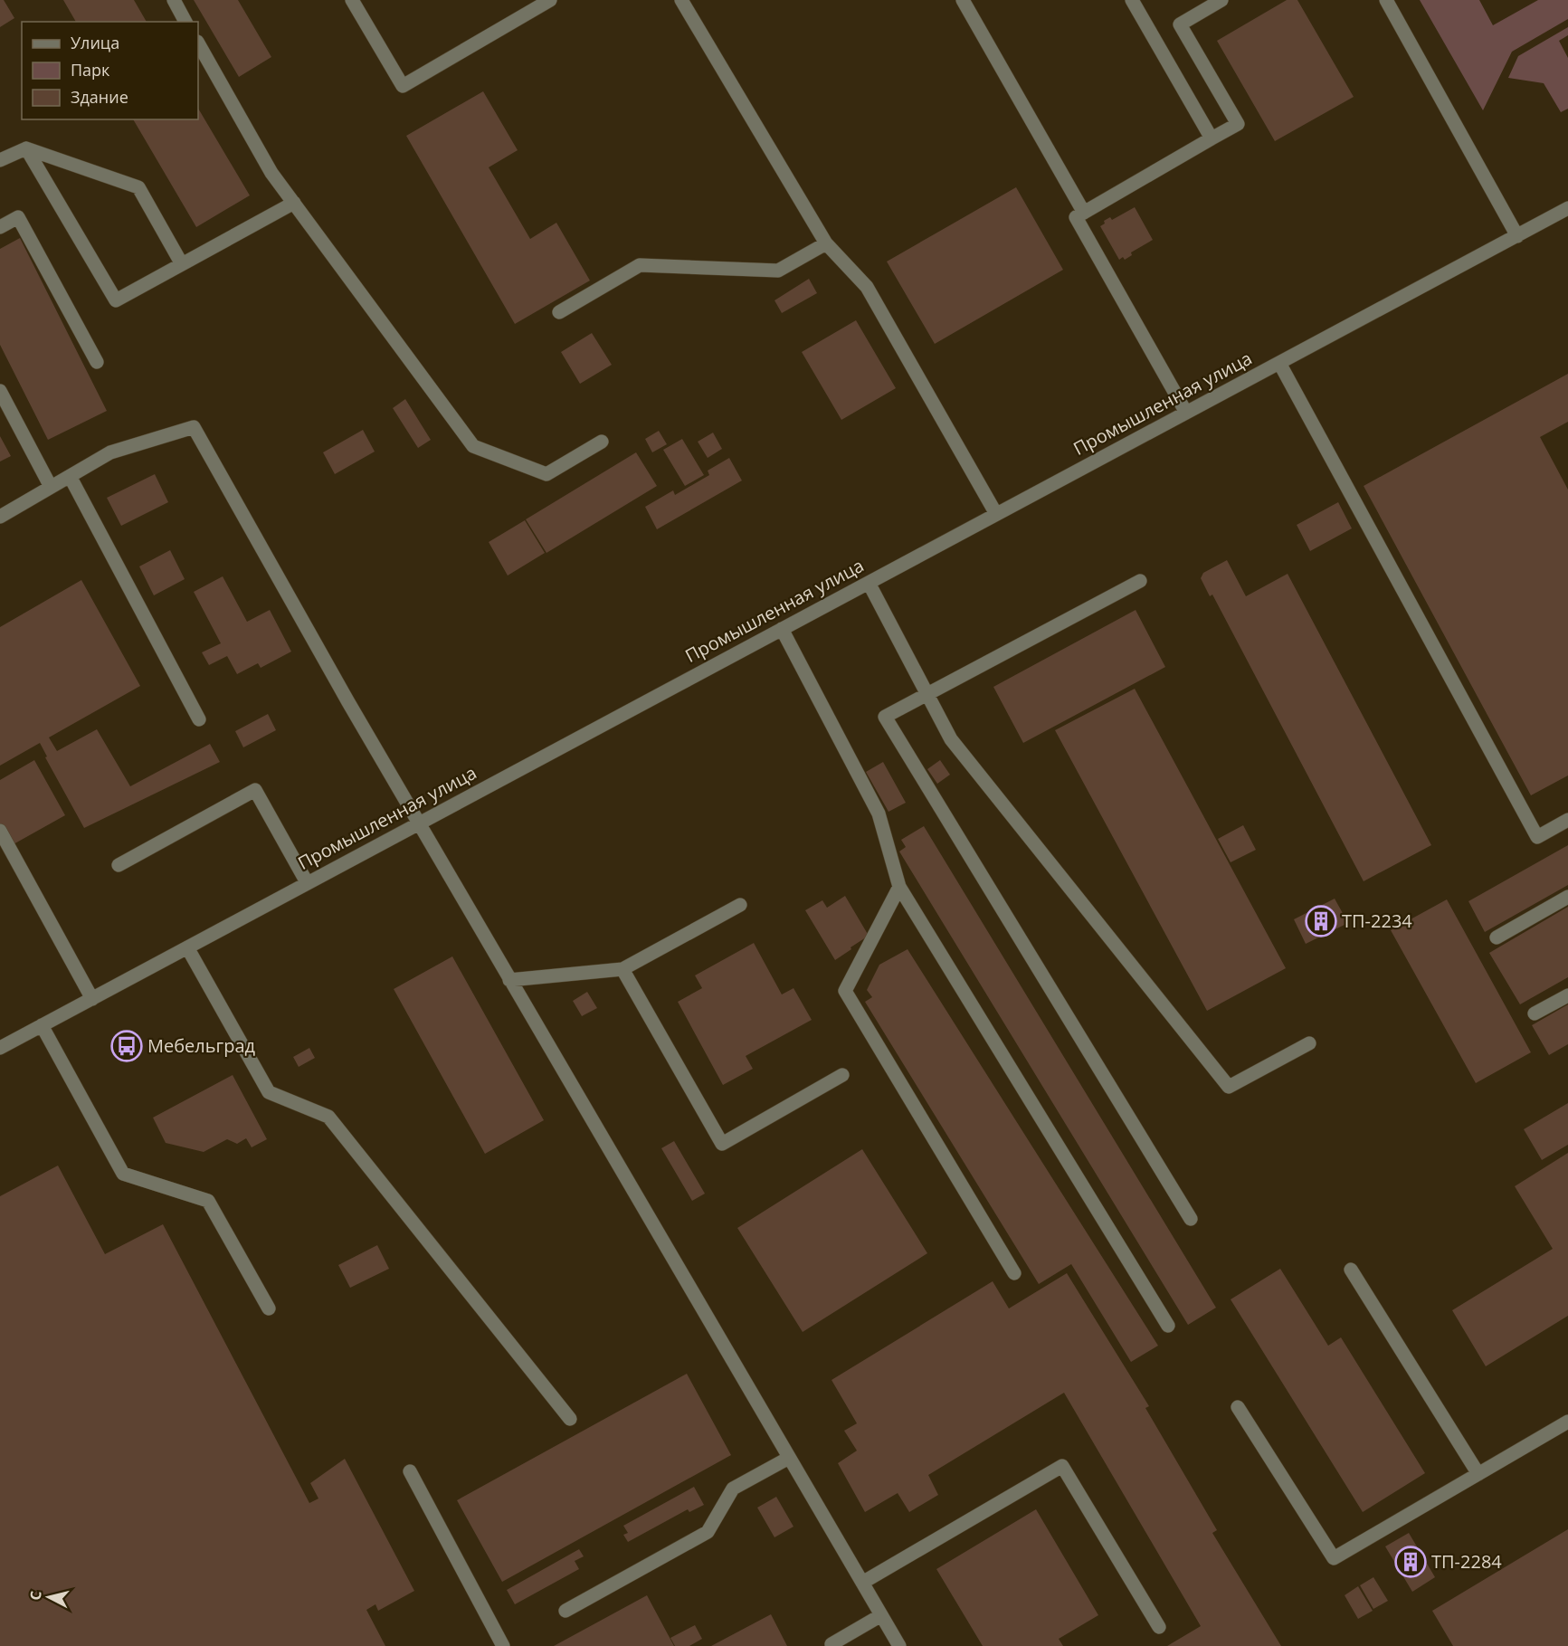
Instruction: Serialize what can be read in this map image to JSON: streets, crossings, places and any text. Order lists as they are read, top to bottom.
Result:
{
  "streets": {
    "street": ["Промышленная улица"]
  },
  "places": {
    "building": ["ТП-2234", "ТП-2284"],
    "bus stop": ["Мебельград"]
  },
  "legend": ["Улица", "Парк", "Здание"],
  "north": "left"
}
